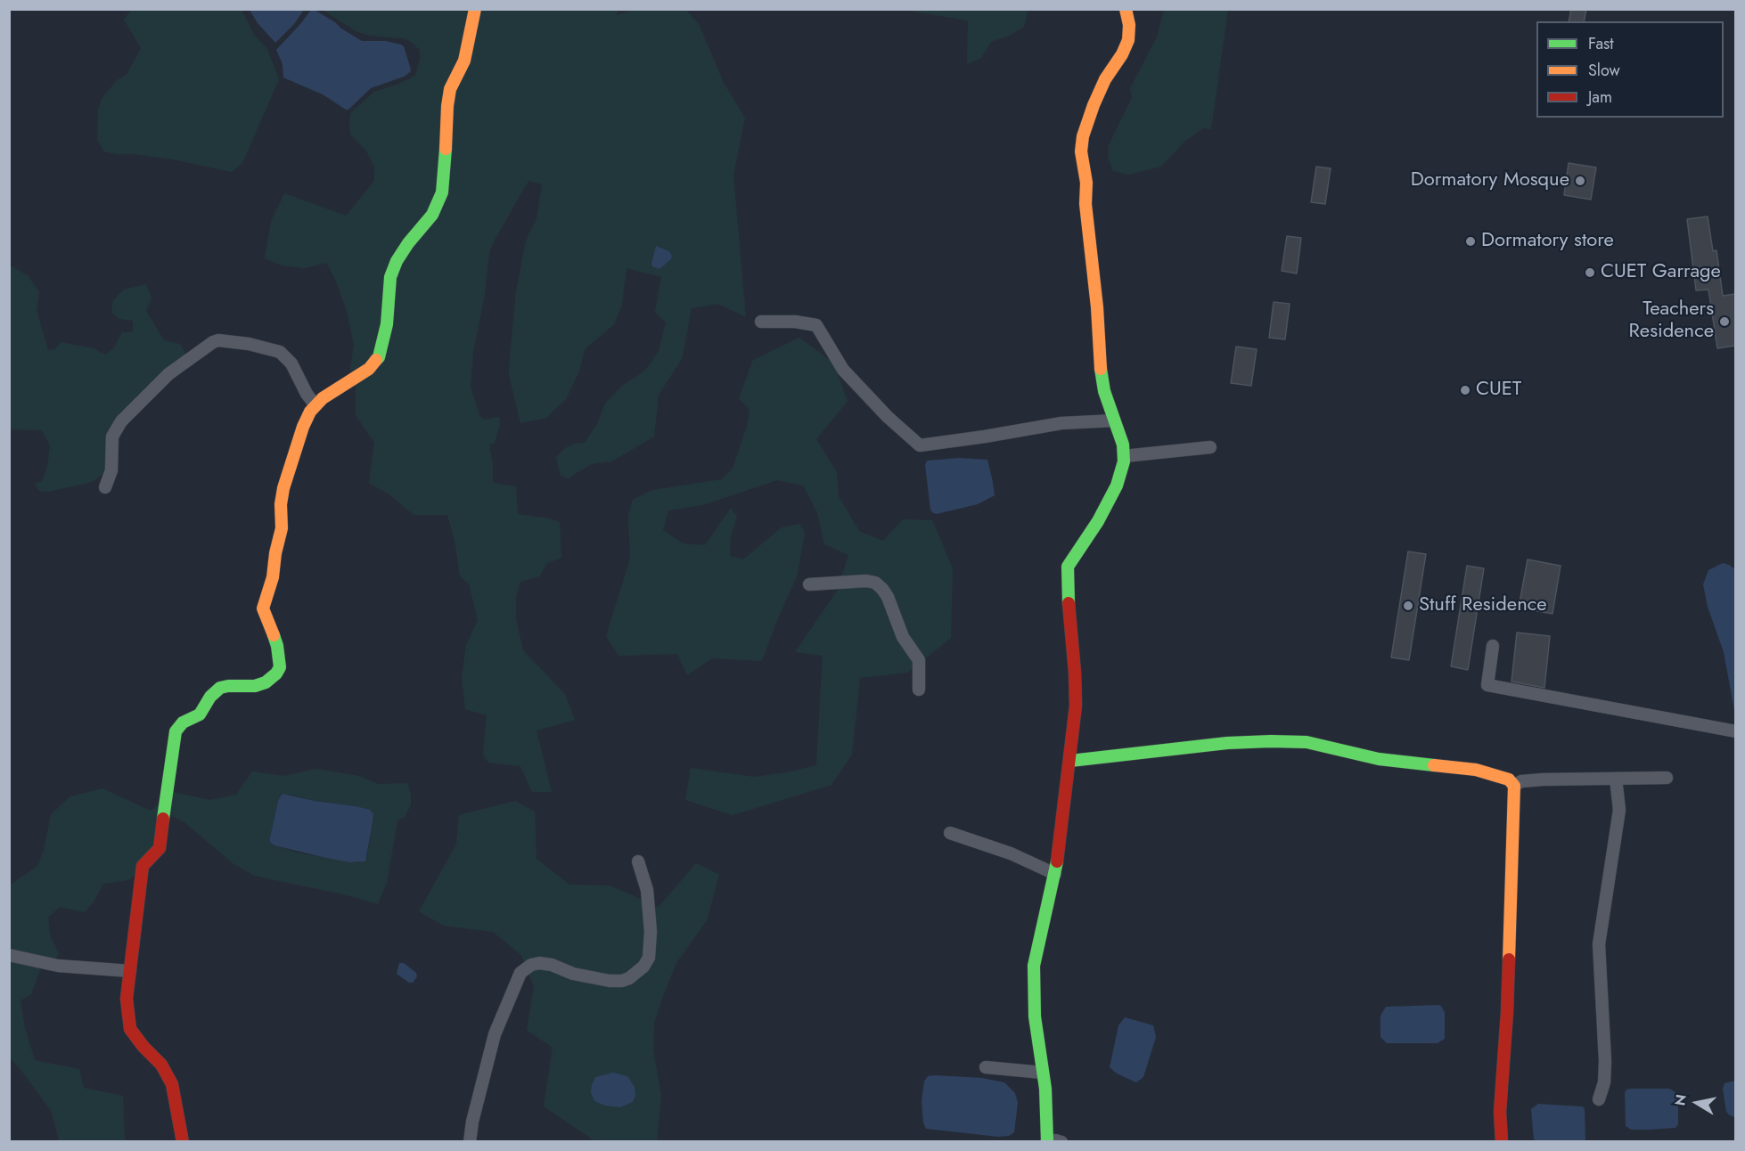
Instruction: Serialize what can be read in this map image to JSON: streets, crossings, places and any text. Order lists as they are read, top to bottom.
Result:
{
  "places": [
    "Dormatory Mosque",
    "Dormatory store",
    "CUET Garrage",
    "Teachers Residence",
    "CUET",
    "Stuff Residence"
  ],
  "legend": ["Fast", "Slow", "Jam"],
  "north": "left"
}
